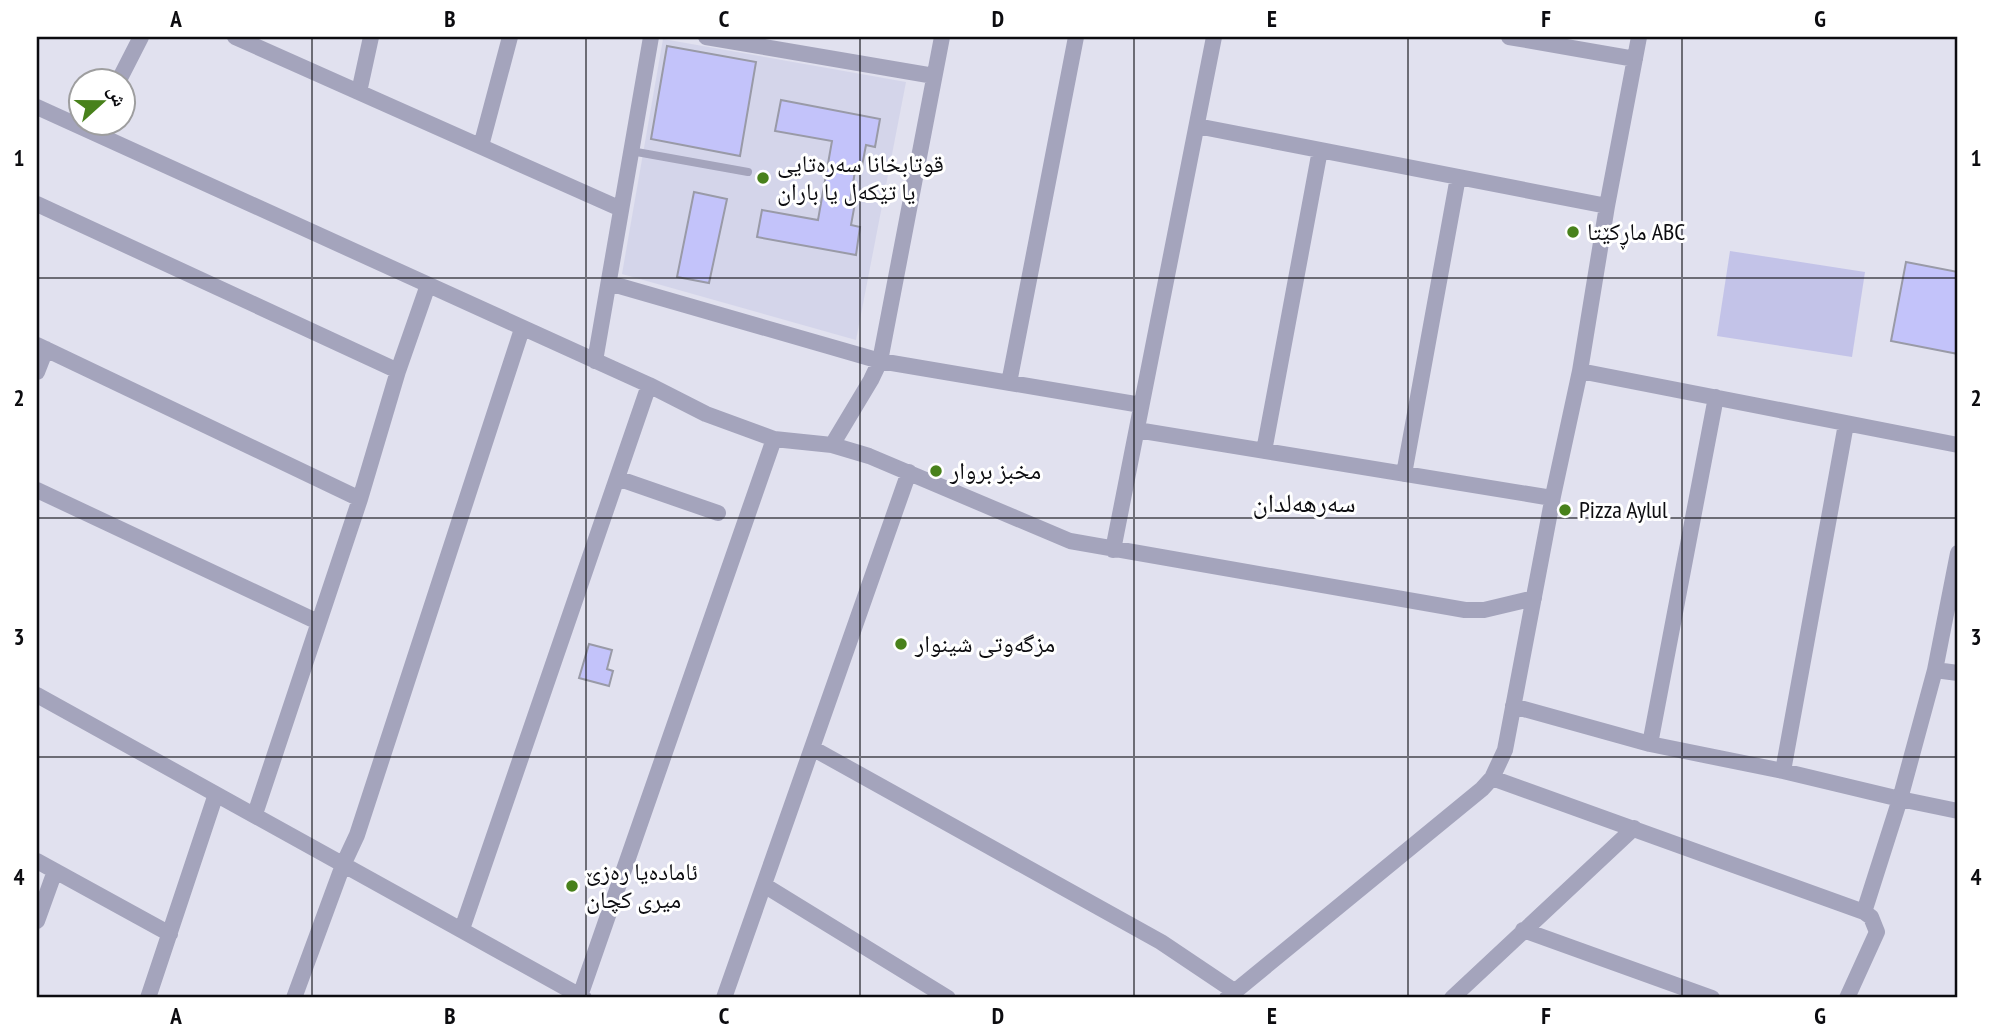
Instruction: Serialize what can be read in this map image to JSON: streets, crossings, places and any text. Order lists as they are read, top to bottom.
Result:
{
  "districts": ["سەرهەلدان"],
  "places": [
    "قوتابخانا سەرەتایی یا تێکەل یا باران",
    "ماڕکێتا ABC",
    "مخبز بروار",
    "Pizza Aylul",
    "مزگەوتی شينوار",
    "ئامادەيا رەزێ ميرى كچان"
  ],
  "north": "right",
  "grid": {
    "columns": [
      "A",
      "B",
      "C",
      "D",
      "E",
      "F",
      "G"
    ],
    "rows": [
      "1",
      "2",
      "3",
      "4"
    ]
  }
}
